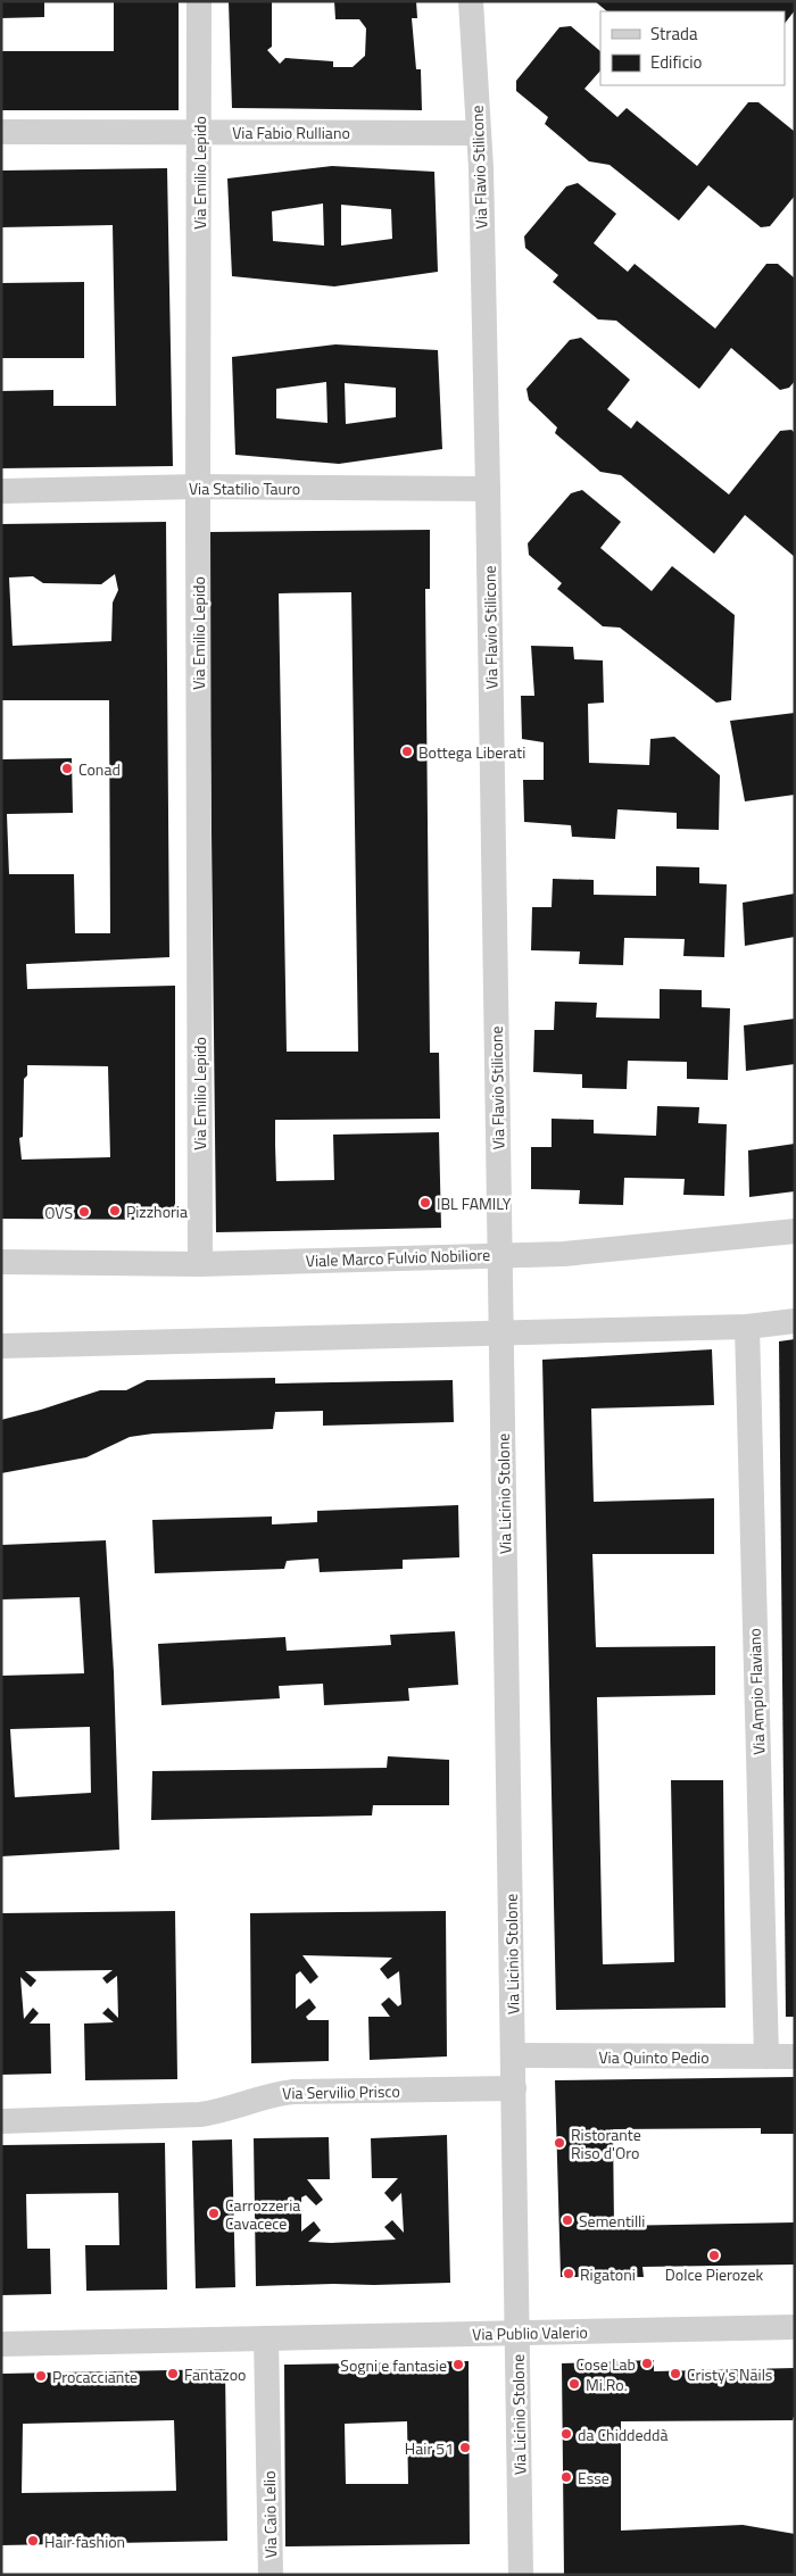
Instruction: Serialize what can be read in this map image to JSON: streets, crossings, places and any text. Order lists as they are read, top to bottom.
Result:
{
  "streets": {
    "street": [
      "Via Fabio Rulliano",
      "Via Flavio Stilicone",
      "Via Emilio Lepido",
      "Via Statilio Tauro",
      "Viale Marco Fulvio Nobiliore",
      "Via Licinio Stolone",
      "Via Ampio Flaviano",
      "Via Quinto Pedio",
      "Via Servilio Prisco",
      "Via Publio Valerio",
      "Via Caio Lelio"
    ]
  },
  "crossings": [
    ["Via Fabio Rulliano", "Via Flavio Stilicone"],
    ["Via Fabio Rulliano", "Via Emilio Lepido"],
    ["Via Flavio Stilicone", "Via Statilio Tauro"],
    ["Via Flavio Stilicone", "Viale Marco Fulvio Nobiliore"],
    ["Via Flavio Stilicone", "Via Licinio Stolone"],
    ["Via Emilio Lepido", "Via Statilio Tauro"],
    ["Via Emilio Lepido", "Viale Marco Fulvio Nobiliore"],
    ["Via Licinio Stolone", "Via Quinto Pedio"],
    ["Via Licinio Stolone", "Via Servilio Prisco"],
    ["Via Licinio Stolone", "Via Publio Valerio"],
    ["Via Ampio Flaviano", "Via Quinto Pedio"],
    ["Via Publio Valerio", "Via Caio Lelio"]
  ],
  "places": [
    "Bottega Liberati",
    "Conad",
    "IBL FAMILY",
    "Pizzhoria",
    "OVS",
    "Ristorante Riso d'Oro",
    "Carrozzeria Cavacece",
    "Sementilli",
    "Dolce Pierozek",
    "Rigatoni",
    "Cose Lab",
    "Sogni e fantasie",
    "Fantazoo",
    "Cristy's Nails",
    "Procacciante",
    "Mi.Ro.",
    "da Chiddeddà",
    "Hair 51",
    "Esse",
    "Hair fashion"
  ],
  "legend": ["Strada", "Edificio"]
}
